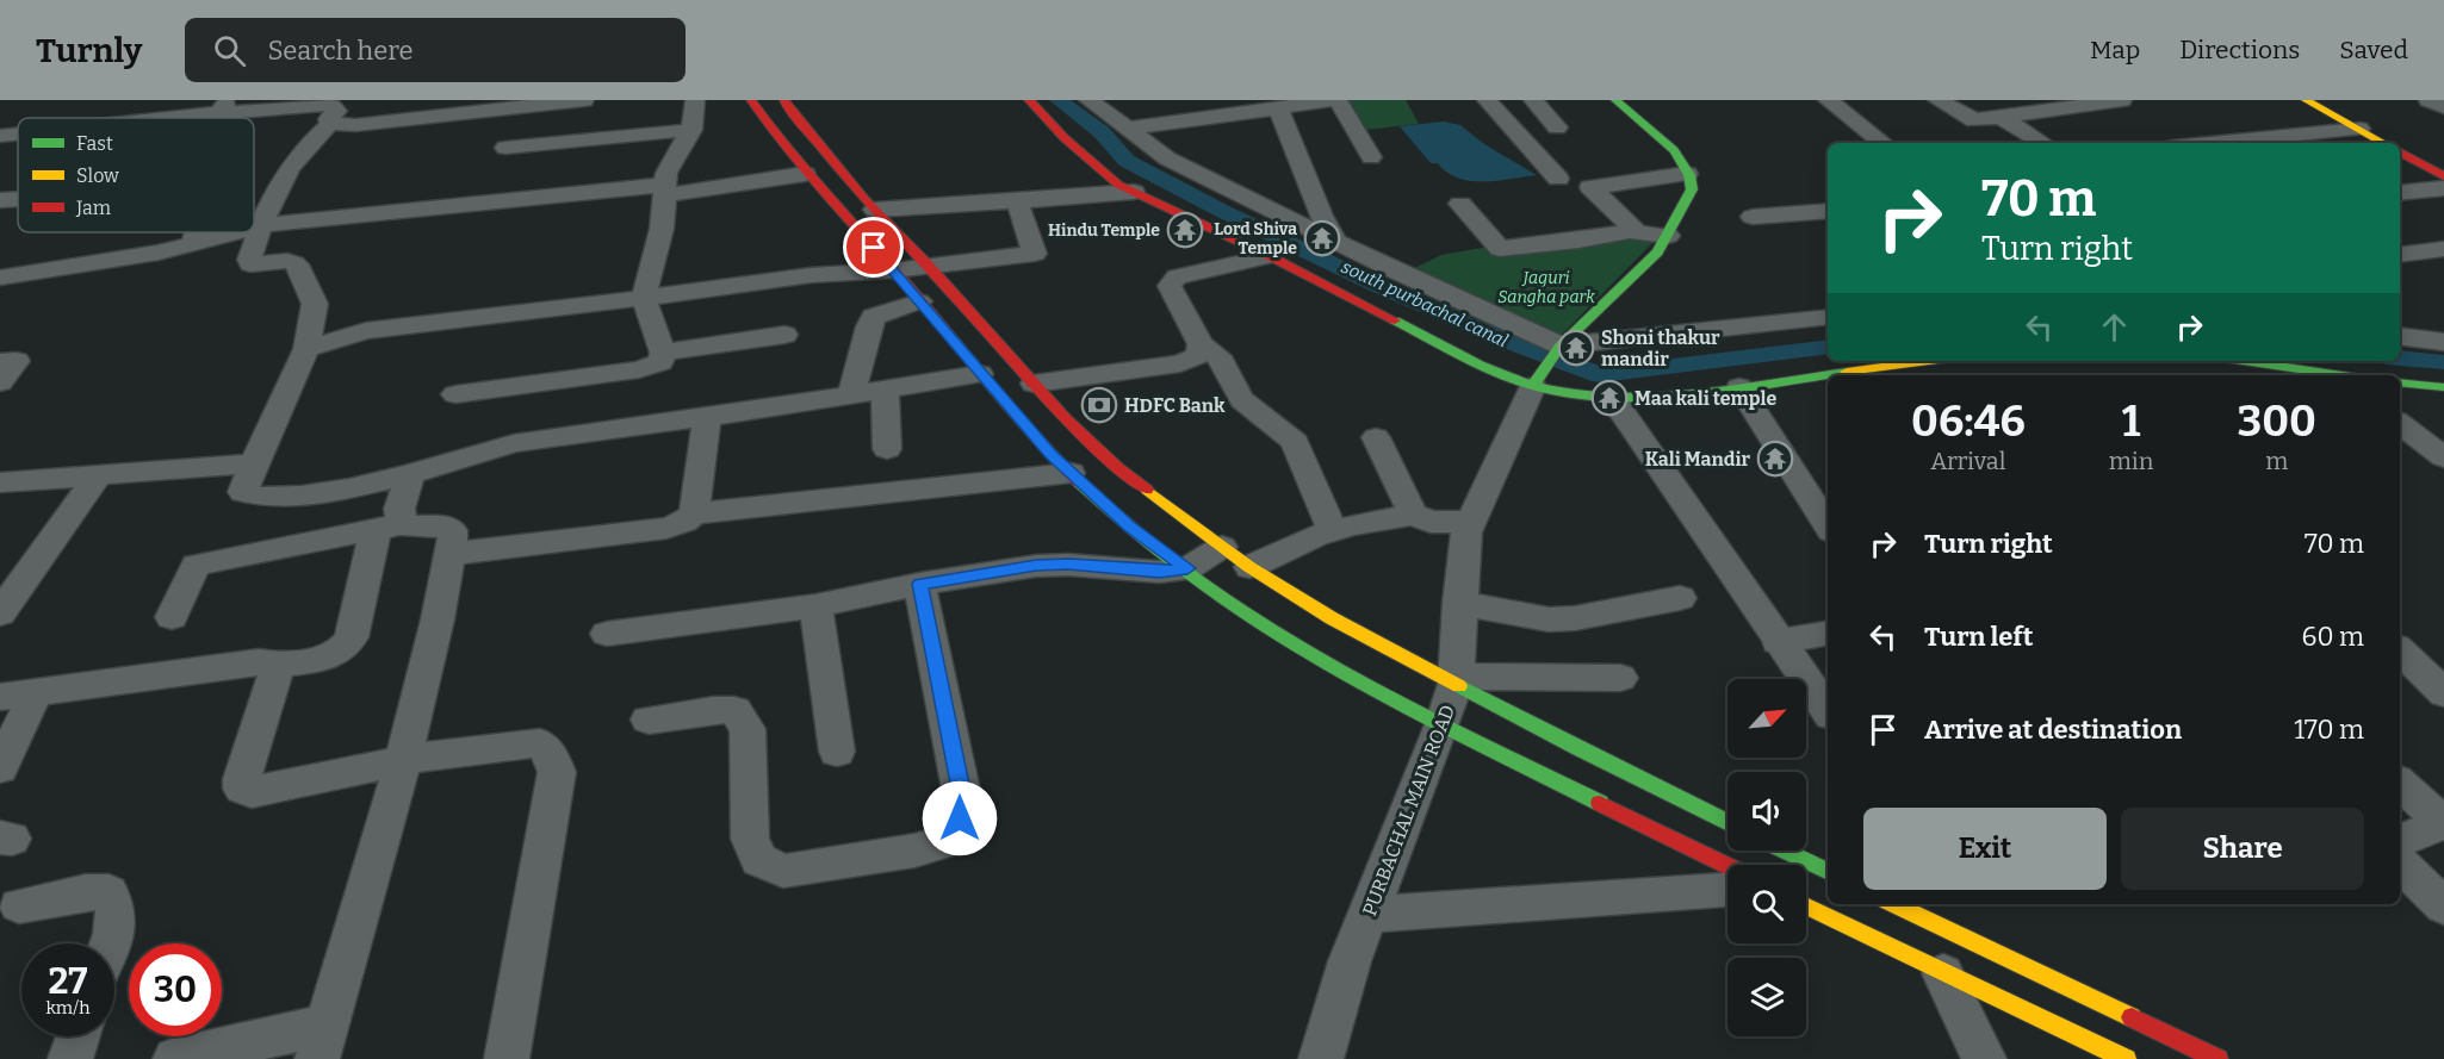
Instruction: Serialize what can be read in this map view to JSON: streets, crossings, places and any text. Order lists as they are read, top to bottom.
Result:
{
  "streets": {
    "main road": ["PURBACHAL MAIN ROAD"]
  },
  "water": ["south purbachal canal"],
  "parks": ["Jaguri Sangha park"],
  "places": {
    "temple": [
      "Hindu Temple",
      "Lord Shiva Temple",
      "Shoni thakur mandir",
      "Maa kali temple",
      "Kali Mandir"
    ],
    "bank": ["HDFC Bank"]
  },
  "legend": ["Fast", "Slow", "Jam"],
  "north": "top right",
  "page": {
    "header": "Turnly",
    "search": "Search here",
    "nav": ["Map", "Directions", "Saved"],
    "turn": ["70 m", "Turn right"],
    "eta": [
      "06:46",
      "Arrival",
      "1",
      "min",
      "300",
      "m"
    ],
    "list": [
      {
        "name": "Turn right",
        "value": "70 m"
      },
      {
        "name": "Turn left",
        "value": "60 m"
      },
      {
        "name": "Arrive at destination",
        "value": "170 m"
      }
    ],
    "buttons": ["Exit", "Share"],
    "speed": "27 km/h",
    "limit": "30"
  }
}
